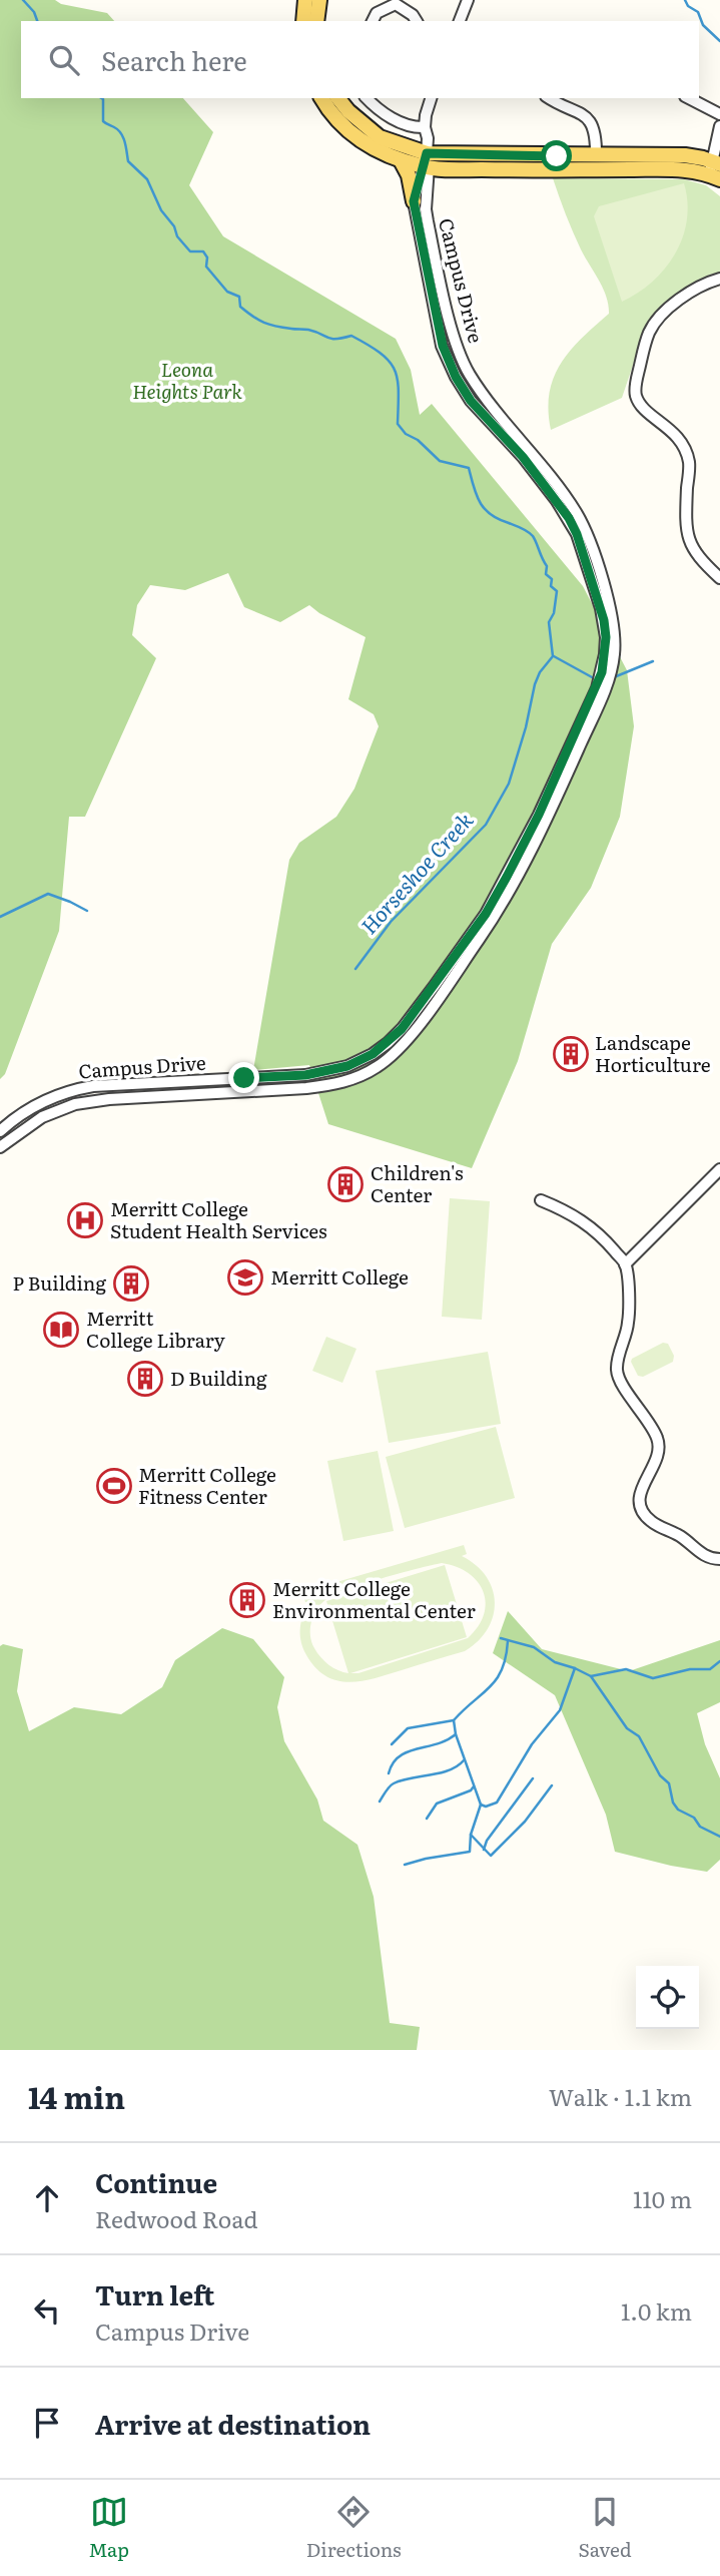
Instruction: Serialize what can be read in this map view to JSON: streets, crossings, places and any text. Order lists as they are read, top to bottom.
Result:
{
  "streets": {
    "street": ["Campus Drive"]
  },
  "water": ["Horseshoe Creek"],
  "parks": ["Leona Heights Park"],
  "places": {
    "building": [
      "Landscape Horticulture",
      "Children's Center",
      "P Building",
      "D Building",
      "Merritt College Environmental Center"
    ],
    "hospital": ["Merritt College Student Health Services"],
    "school or university": ["Merritt College"],
    "library": ["Merritt College Library"],
    "sports": ["Merritt College Fitness Center"]
  },
  "page": {
    "search": "Search here",
    "heading": ["14 min", "Walk · 1.1 km"],
    "list": [
      ["Continue", "Redwood Road", "110 m"],
      ["Turn left", "Campus Drive", "1.0 km"],
      "Arrive at destination"
    ],
    "nav": ["Map", "Directions", "Saved"]
  }
}
